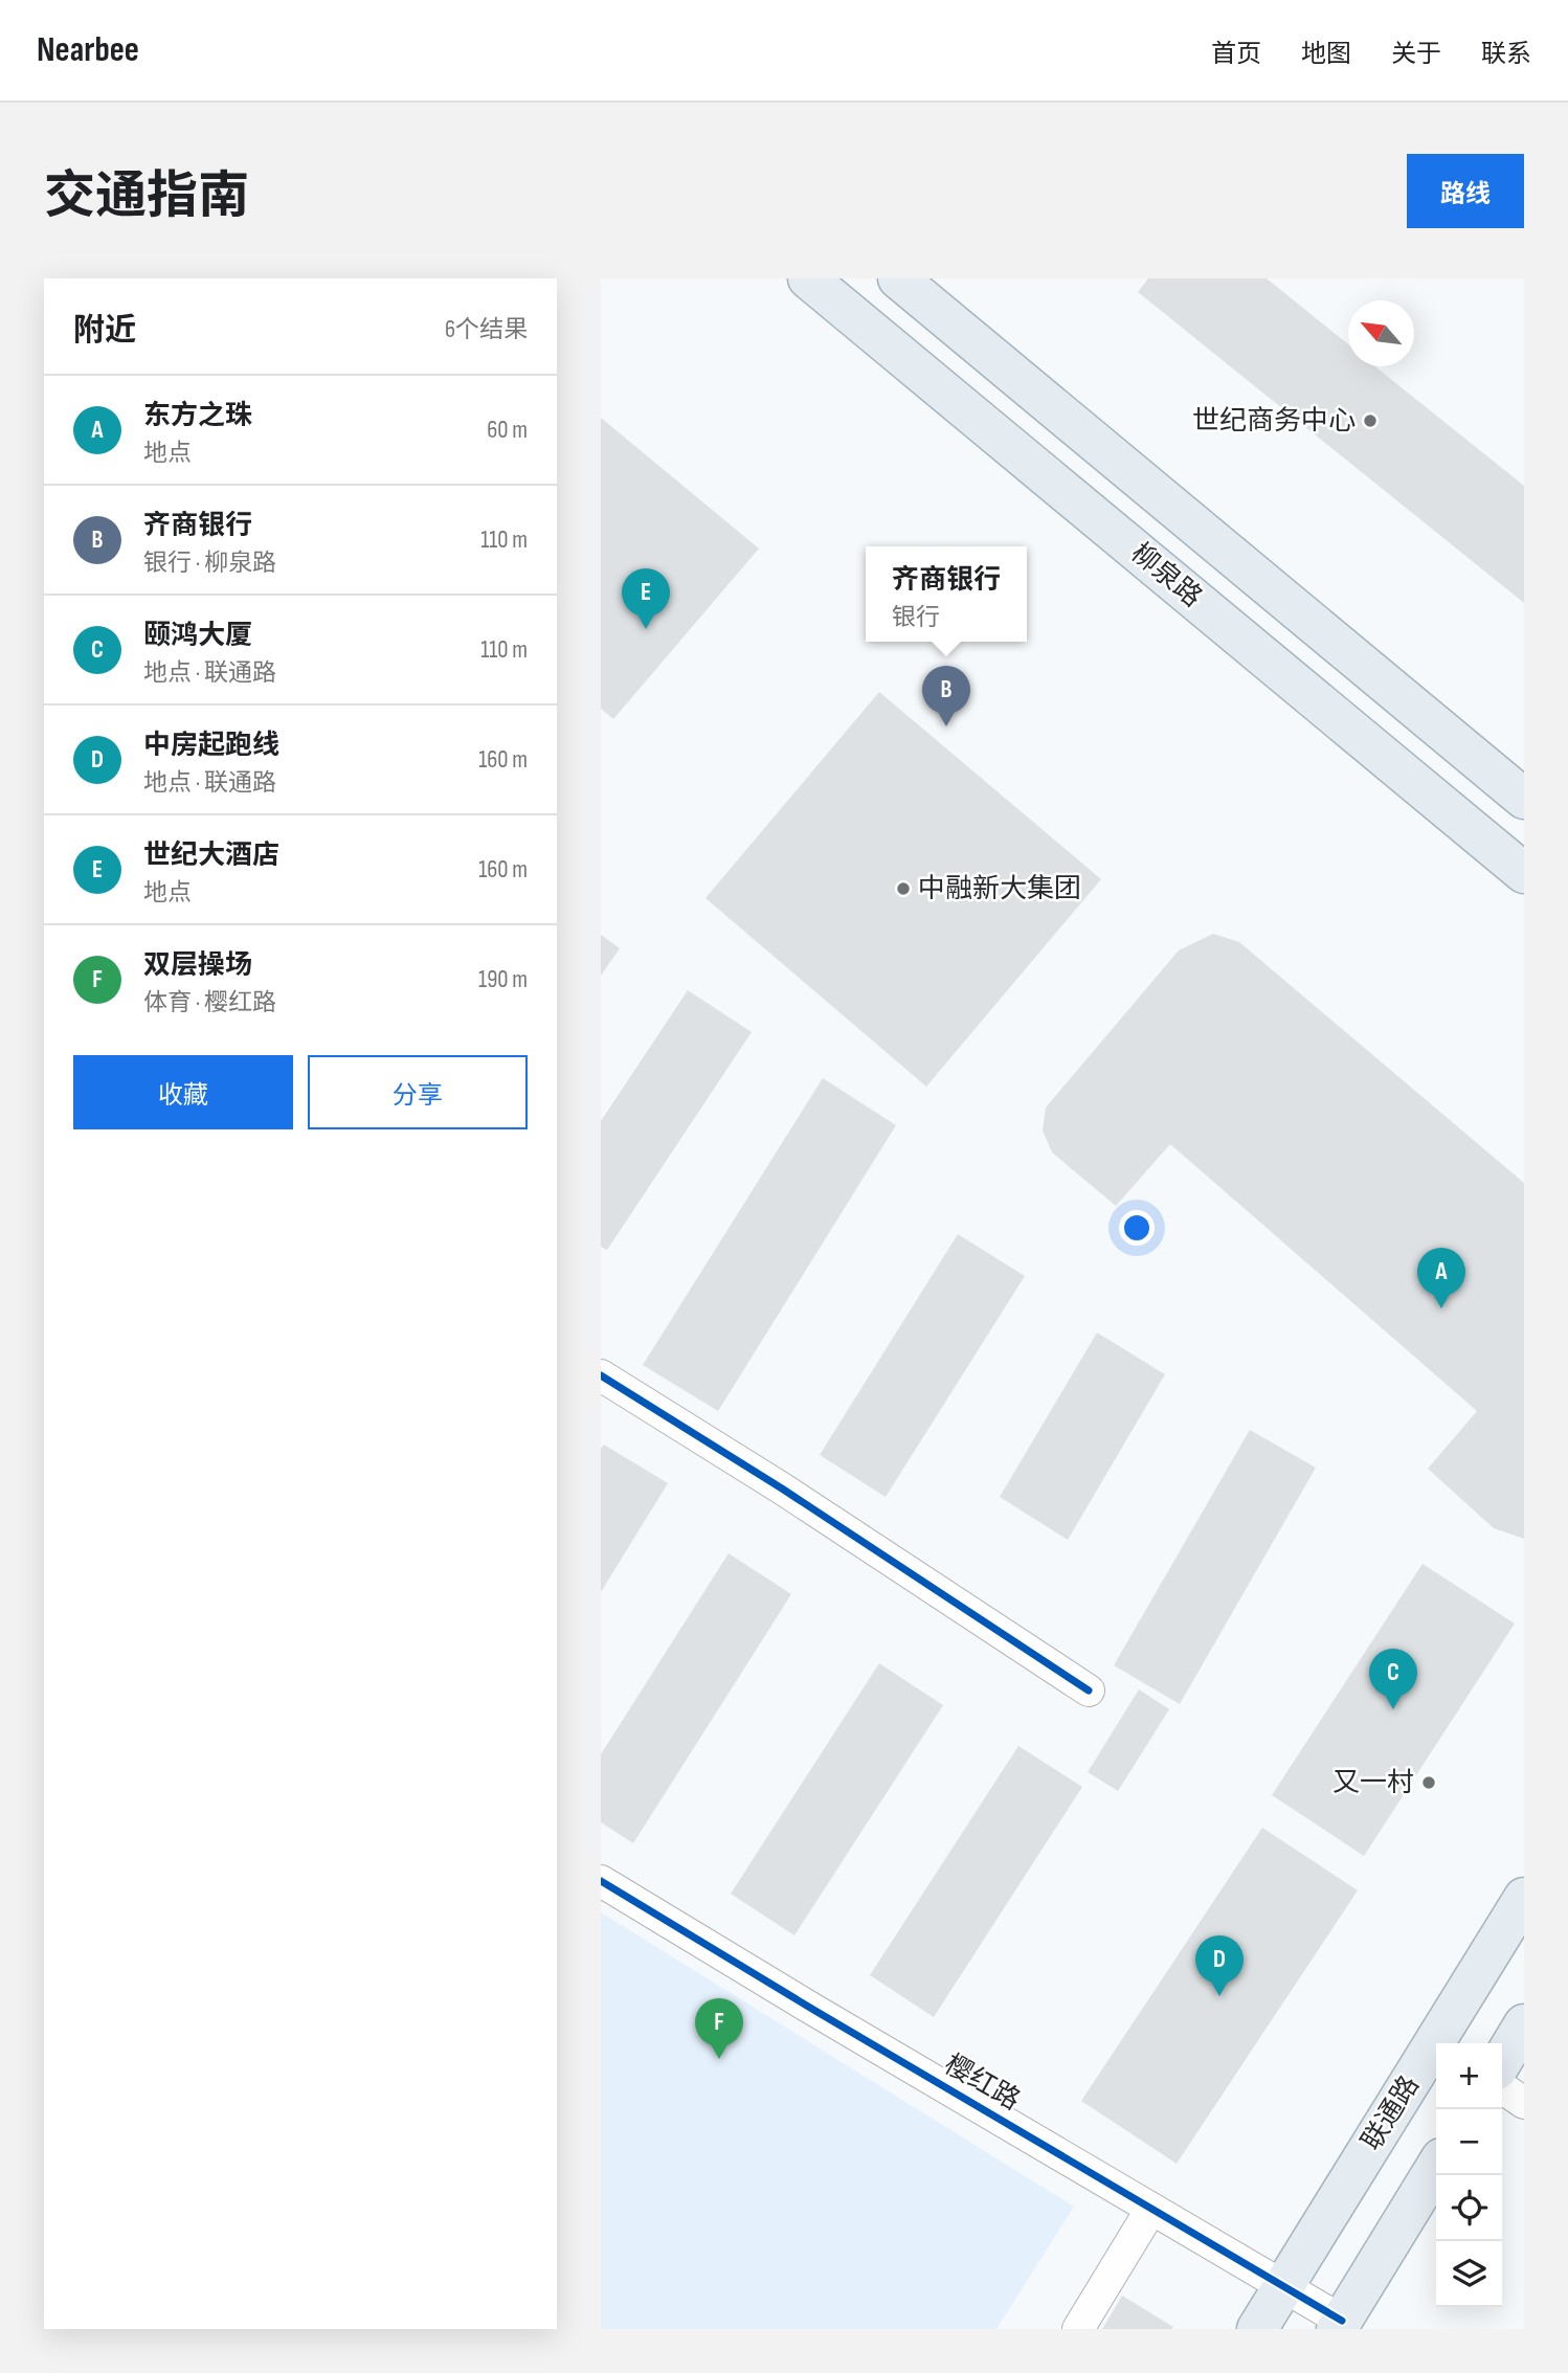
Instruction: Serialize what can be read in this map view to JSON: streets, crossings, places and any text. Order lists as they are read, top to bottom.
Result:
{
  "streets": {
    "main road": ["柳泉路", "联通路"],
    "street": ["樱红路"]
  },
  "crossings": [
    ["樱红路", "联通路"]
  ],
  "places": ["世纪商务中心", "中融新大集团", "又一村"],
  "north": "top left",
  "page": {
    "header": "Nearbee",
    "nav": [
      "首页",
      "地图",
      "关于",
      "联系"
    ],
    "title": "交通指南",
    "buttons": [
      "路线",
      ["收藏", "分享"]
    ],
    "heading": ["附近", "6个结果"],
    "list": [
      {
        "mark": "A",
        "name": "东方之珠",
        "note": "地点",
        "value": "60 m"
      },
      {
        "mark": "B",
        "name": "齐商银行",
        "note": "银行 · 柳泉路",
        "value": "110 m"
      },
      {
        "mark": "C",
        "name": "颐鸿大厦",
        "note": "地点 · 联通路",
        "value": "110 m"
      },
      {
        "mark": "D",
        "name": "中房起跑线",
        "note": "地点 · 联通路",
        "value": "160 m"
      },
      {
        "mark": "E",
        "name": "世纪大酒店",
        "note": "地点",
        "value": "160 m"
      },
      {
        "mark": "F",
        "name": "双层操场",
        "note": "体育 · 樱红路",
        "value": "190 m"
      }
    ],
    "popup": ["齐商银行", "银行"],
    "pins": [
      "E",
      "B",
      "A",
      "C",
      "D",
      "F"
    ],
    "map_buttons": ["+", "−"]
  }
}
